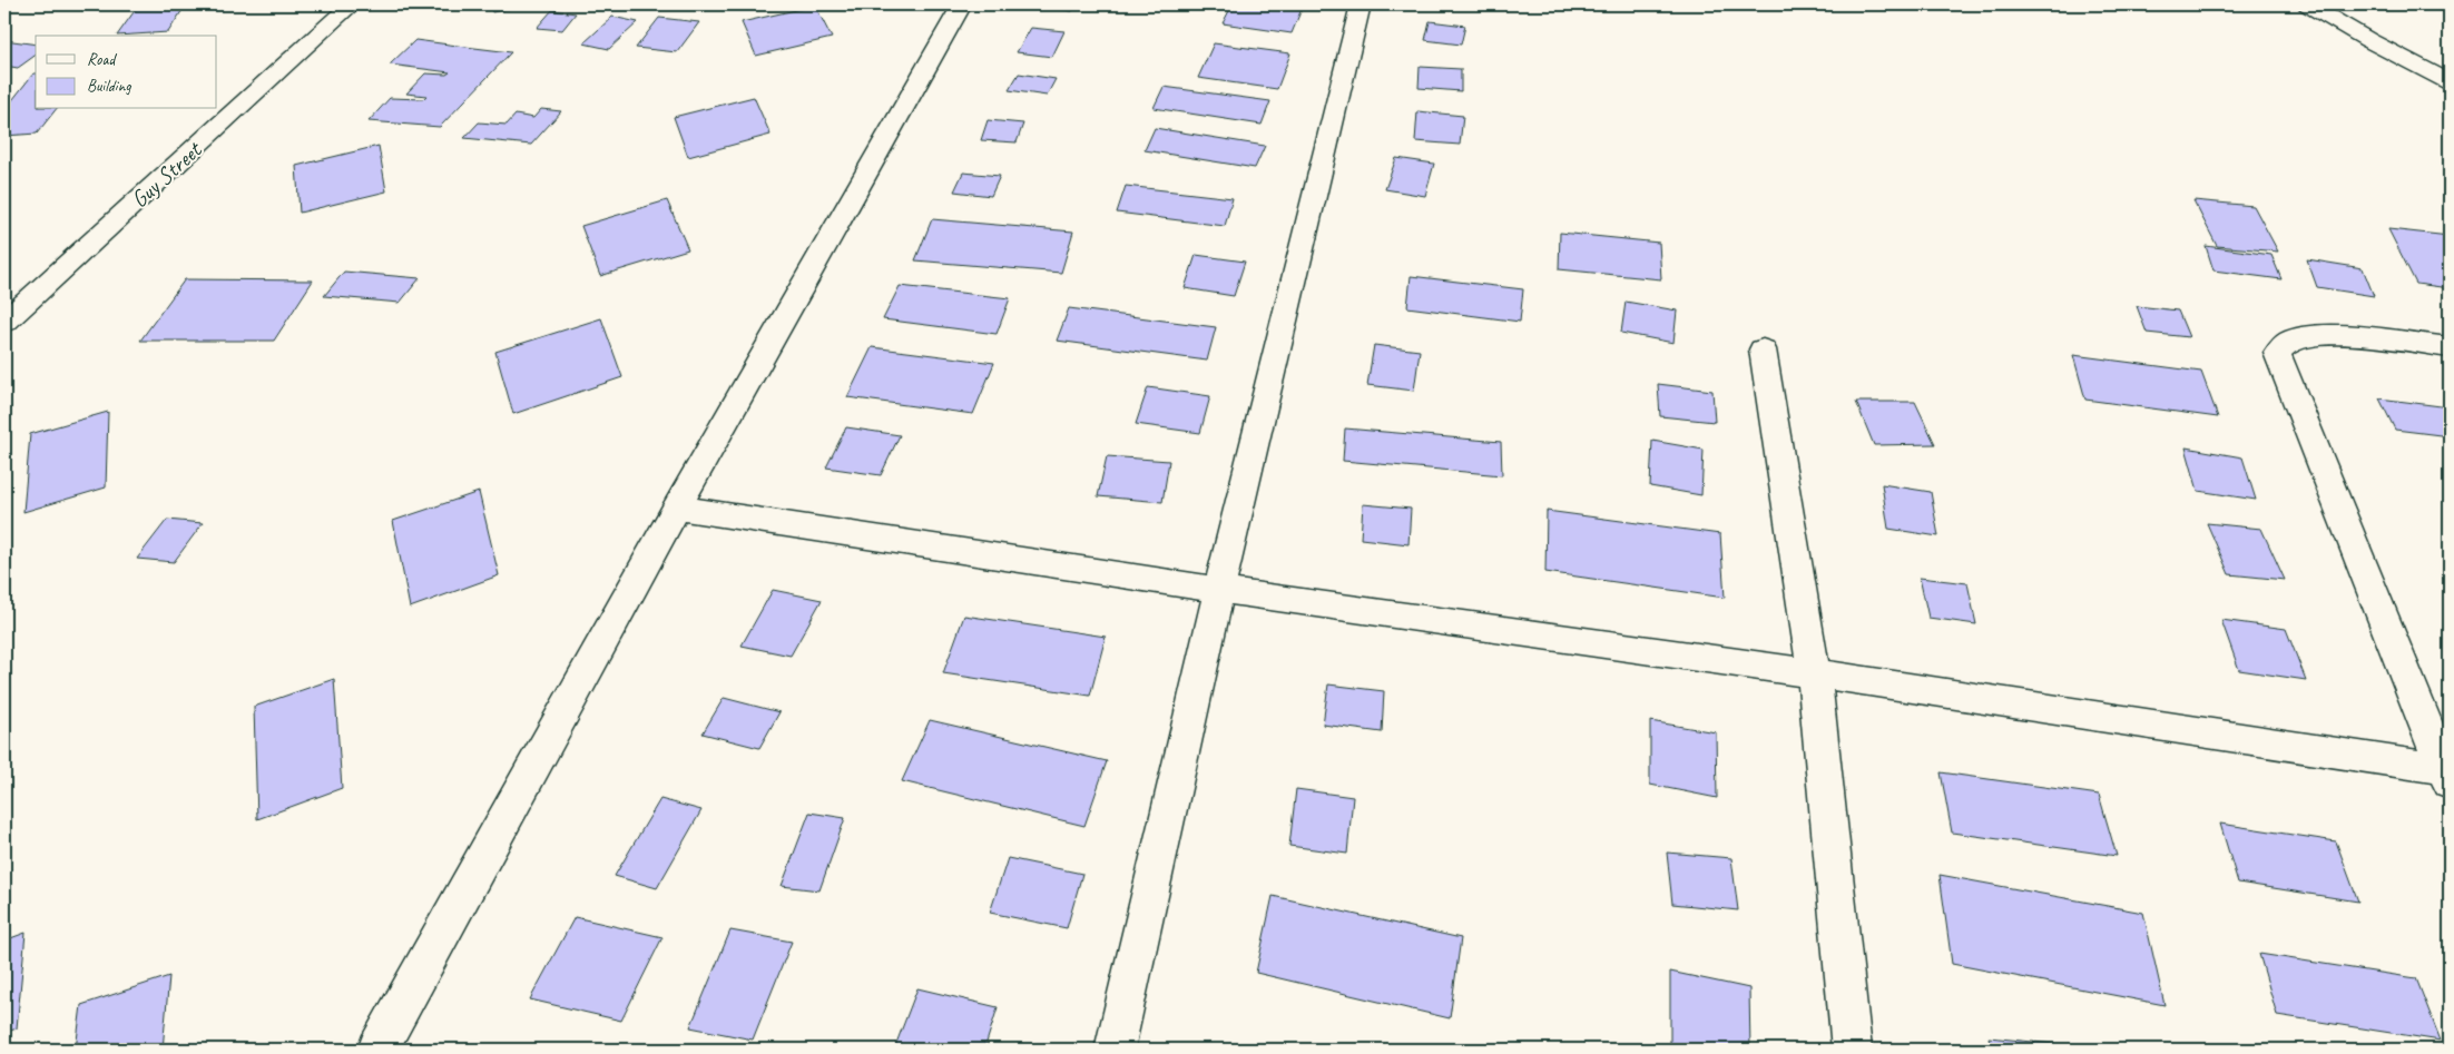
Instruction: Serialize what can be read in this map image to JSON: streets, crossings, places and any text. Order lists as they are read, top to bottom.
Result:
{
  "streets": {
    "street": ["Guy Street"]
  },
  "legend": ["Road", "Building"]
}
